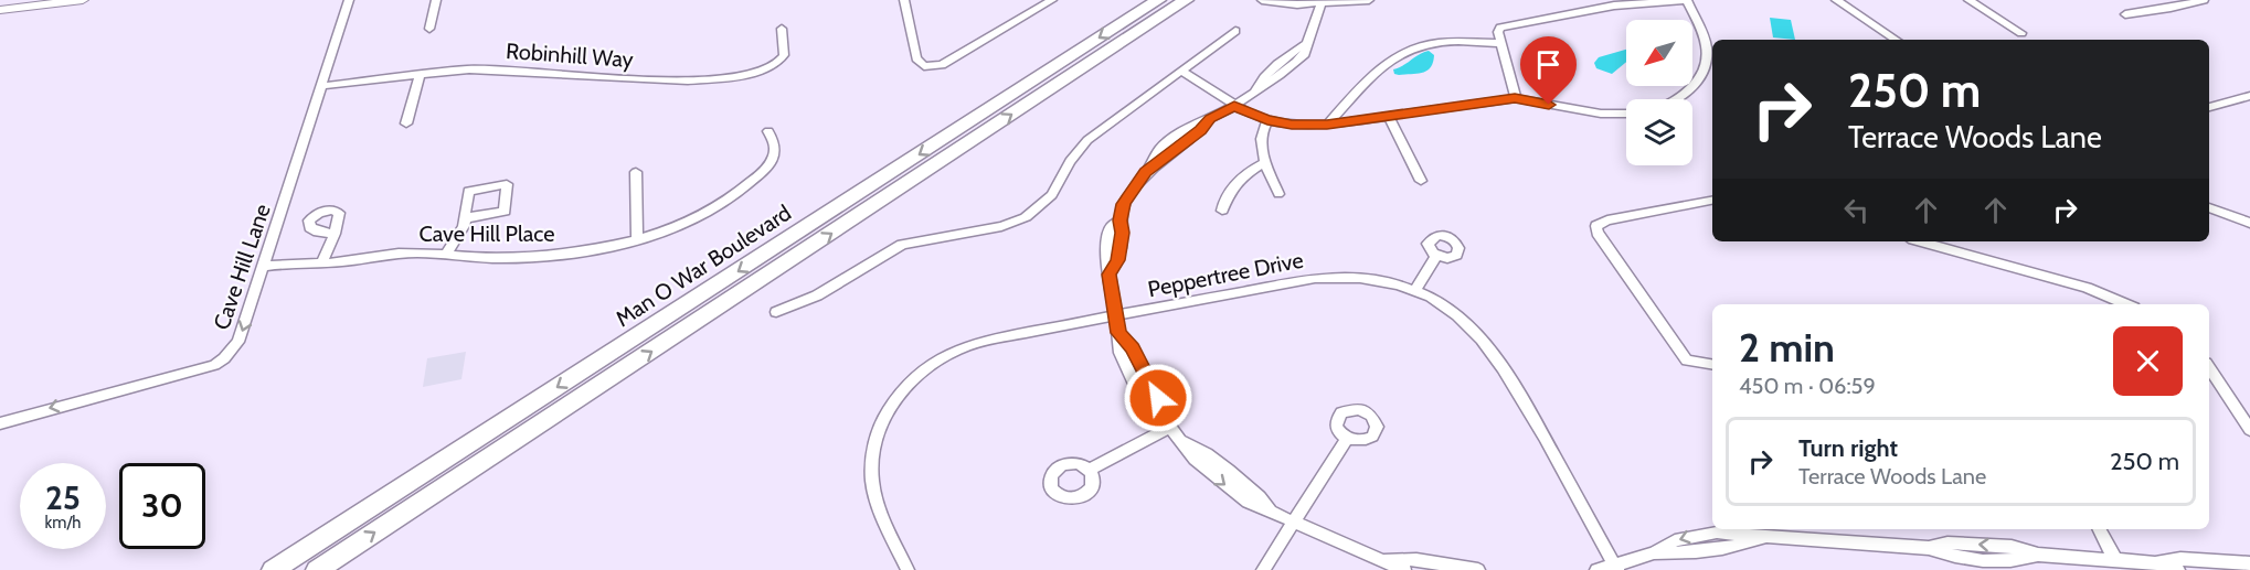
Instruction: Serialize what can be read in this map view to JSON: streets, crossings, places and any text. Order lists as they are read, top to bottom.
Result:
{
  "streets": {
    "main road": ["Man O War Boulevard"],
    "street": [
      "Robinhill Way",
      "Cave Hill Place",
      "Cave Hill Lane",
      "Peppertree Drive"
    ]
  },
  "crossings": [
    ["Robinhill Way", "Cave Hill Lane"],
    ["Cave Hill Place", "Cave Hill Lane"]
  ],
  "one_way": ["Cave Hill Lane"],
  "north": "bottom left",
  "page": {
    "turn": ["250 m", "Terrace Woods Lane"],
    "heading": ["2 min", "450 m · 06:59"],
    "list": [
      {
        "name": "Turn right",
        "note": "Terrace Woods Lane",
        "value": "250 m"
      }
    ],
    "speed": "25 km/h",
    "limit": "30"
  }
}
